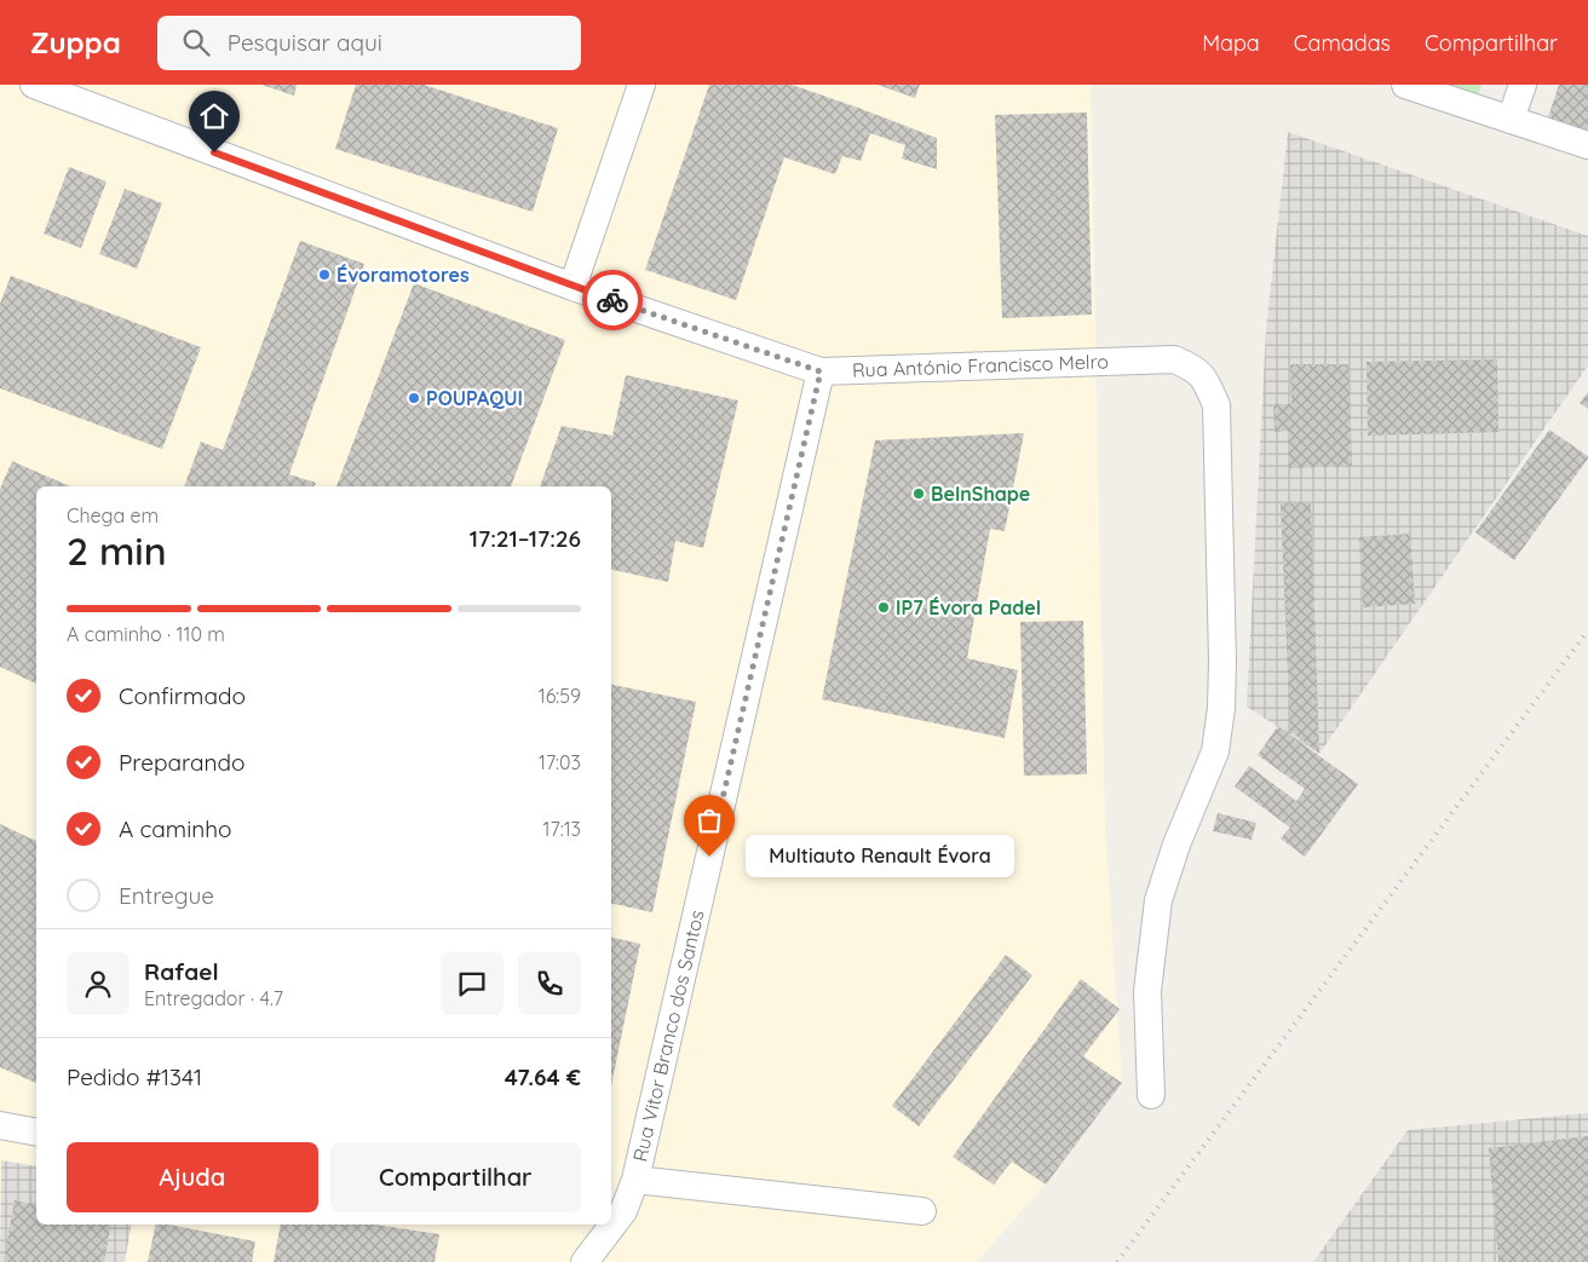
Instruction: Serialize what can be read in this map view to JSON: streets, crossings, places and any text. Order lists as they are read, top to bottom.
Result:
{
  "streets": {
    "street": ["Rua António Francisco Melro", "Rua Vitor Branco dos Santos"]
  },
  "crossings": [
    ["Rua António Francisco Melro", "Rua Vitor Branco dos Santos"]
  ],
  "places": [
    "Évoramotores",
    "POUPAQUI",
    "BeInShape",
    "IP7 Évora Padel",
    "Multiauto Renault Évora"
  ],
  "page": {
    "header": "Zuppa",
    "search": "Pesquisar aqui",
    "nav": ["Mapa", "Camadas", "Compartilhar"],
    "heading": ["2 min", "Chega em", "17:21–17:26"],
    "panel": [
      "Rafael",
      "Entregador · 4.7",
      "Pedido #1341",
      "47.64 €"
    ],
    "bar": "A caminho · 110 m",
    "list": [
      ["Confirmado", "16:59"],
      ["Preparando", "17:03"],
      ["A caminho", "17:13"],
      "Entregue"
    ],
    "bubble": "Multiauto Renault Évora",
    "buttons": ["Ajuda", "Compartilhar"]
  }
}
